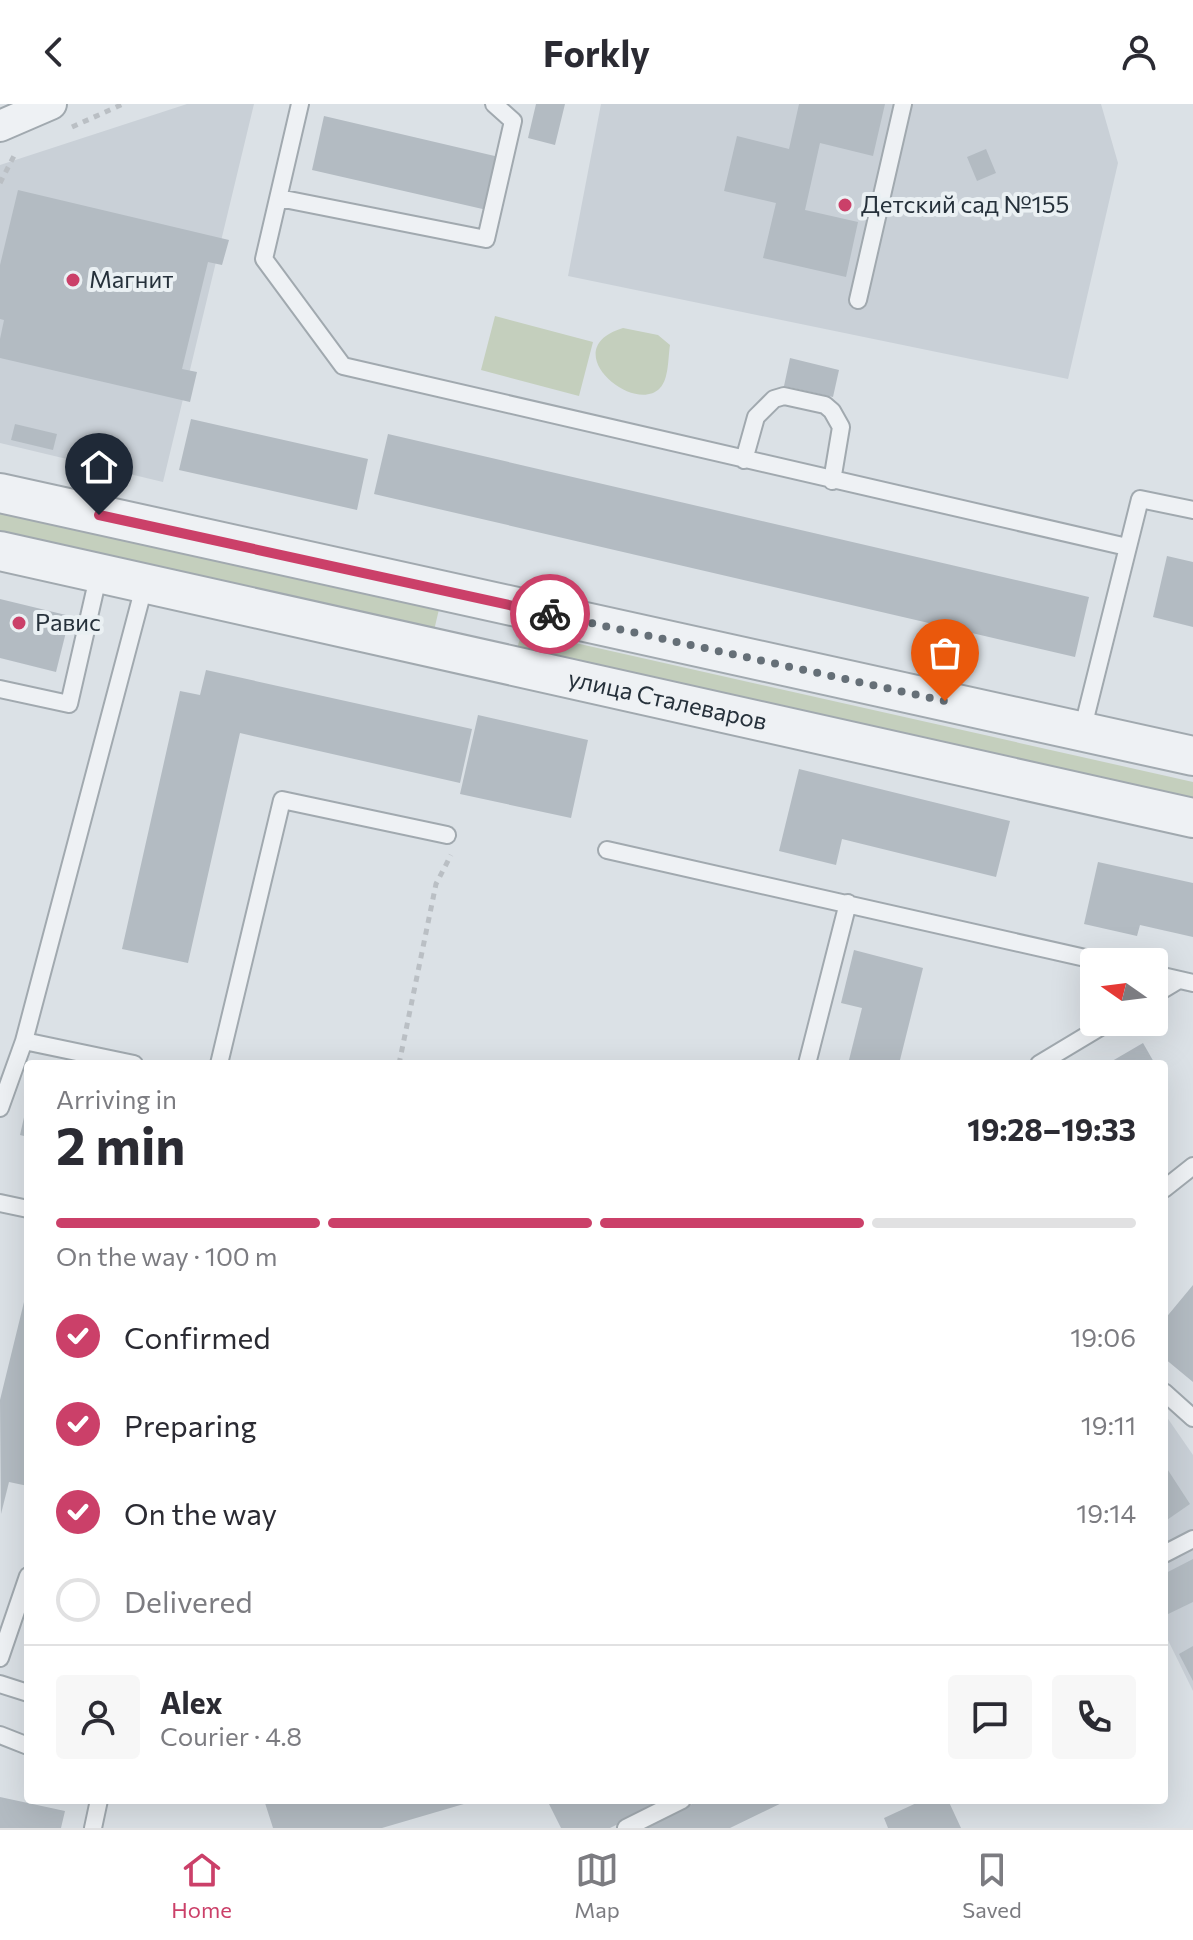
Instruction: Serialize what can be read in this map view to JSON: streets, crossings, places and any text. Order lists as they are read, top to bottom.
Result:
{
  "streets": {
    "street": ["улица Сталеваров"]
  },
  "places": ["Детский сад №155", "Магнит", "Равис"],
  "north": "left",
  "page": {
    "header": "Forkly",
    "heading": ["2 min", "Arriving in", "19:28–19:33"],
    "panel": ["Alex", "Courier · 4.8"],
    "bar": "On the way · 100 m",
    "list": [
      ["Confirmed", "19:06"],
      ["Preparing", "19:11"],
      ["On the way", "19:14"],
      "Delivered"
    ],
    "tabs": ["Home", "Map", "Saved"]
  }
}
